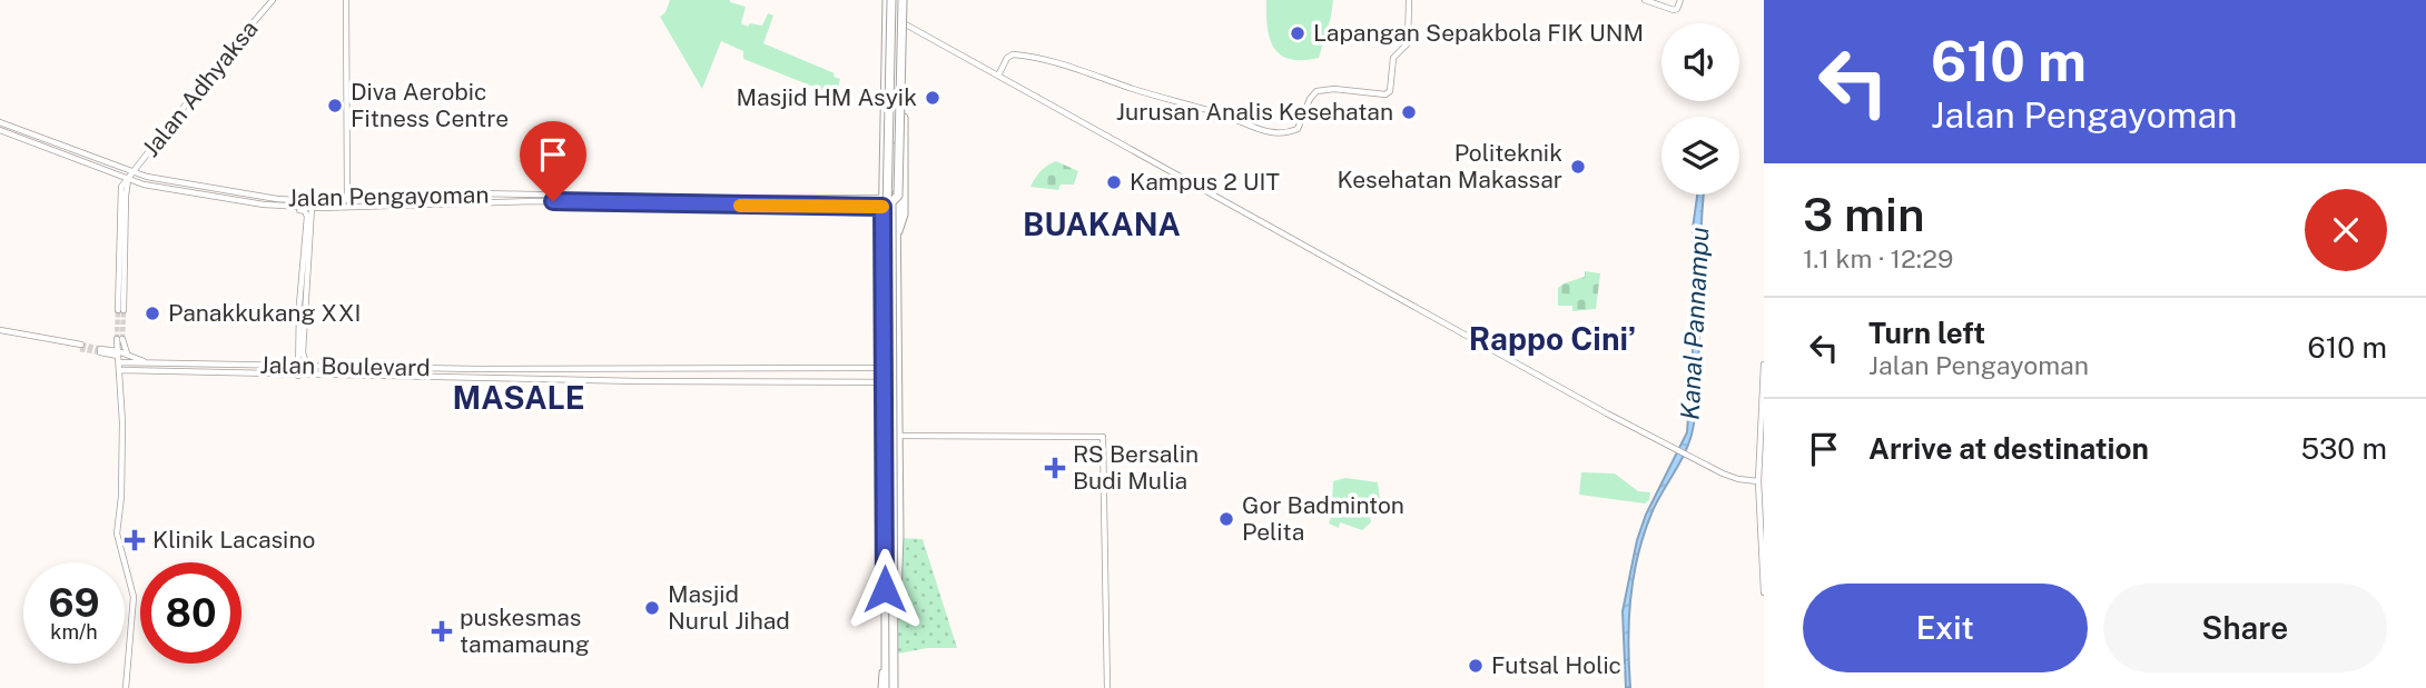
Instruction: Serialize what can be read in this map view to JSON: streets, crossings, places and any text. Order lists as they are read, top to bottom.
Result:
{
  "streets": {
    "street": ["Jalan Adhyaksa", "Jalan Pengayoman", "Jalan Boulevard"]
  },
  "crossings": [
    ["Jalan Adhyaksa", "Jalan Pengayoman"]
  ],
  "districts": ["BUAKANA", "Rappo Ciniʼ", "MASALE"],
  "water": ["Kanal Pannampu"],
  "places": {
    "other": [
      "Lapangan Sepakbola FIK UNM",
      "Masjid HM Asyik",
      "Diva Aerobic Fitness Centre",
      "Jurusan Analis Kesehatan",
      "Politeknik Kesehatan Makassar",
      "Kampus 2 UIT",
      "Panakkukang XXI",
      "Gor Badminton Pelita",
      "Masjid Nurul Jihad",
      "Futsal Holic"
    ],
    "health": ["RS Bersalin Budi Mulia", "Klinik Lacasino", "puskesmas tamamaung"]
  },
  "page": {
    "turn": ["610 m", "Jalan Pengayoman"],
    "heading": ["3 min", "1.1 km · 12:29"],
    "list": [
      {
        "name": "Turn left",
        "note": "Jalan Pengayoman",
        "value": "610 m"
      },
      {
        "name": "Arrive at destination",
        "value": "530 m"
      }
    ],
    "speed": "69 km/h",
    "limit": "80",
    "buttons": ["Exit", "Share"]
  }
}
